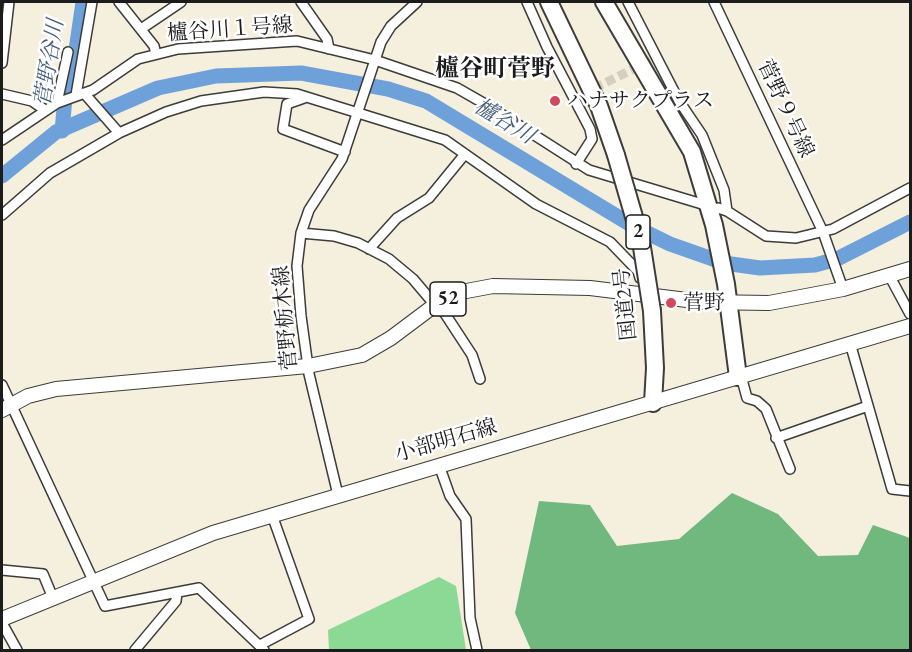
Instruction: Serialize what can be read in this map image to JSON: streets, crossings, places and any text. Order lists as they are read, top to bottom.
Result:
{
  "streets": {
    "highway": ["2", "国道2号"],
    "main road": ["52", "小部明石線"],
    "street": ["櫨谷川１号線", "菅野９号線", "菅野栃木線"]
  },
  "crossings": [
    ["櫨谷川１号線", "菅野栃木線"],
    ["菅野９号線", "52"],
    ["52", "菅野栃木線"],
    ["国道2号", "小部明石線"],
    ["菅野栃木線", "小部明石線"]
  ],
  "districts": ["櫨谷町菅野"],
  "water": ["菅野谷川", "櫨谷川"],
  "places": ["ハナサクプラス", "菅野"]
}
